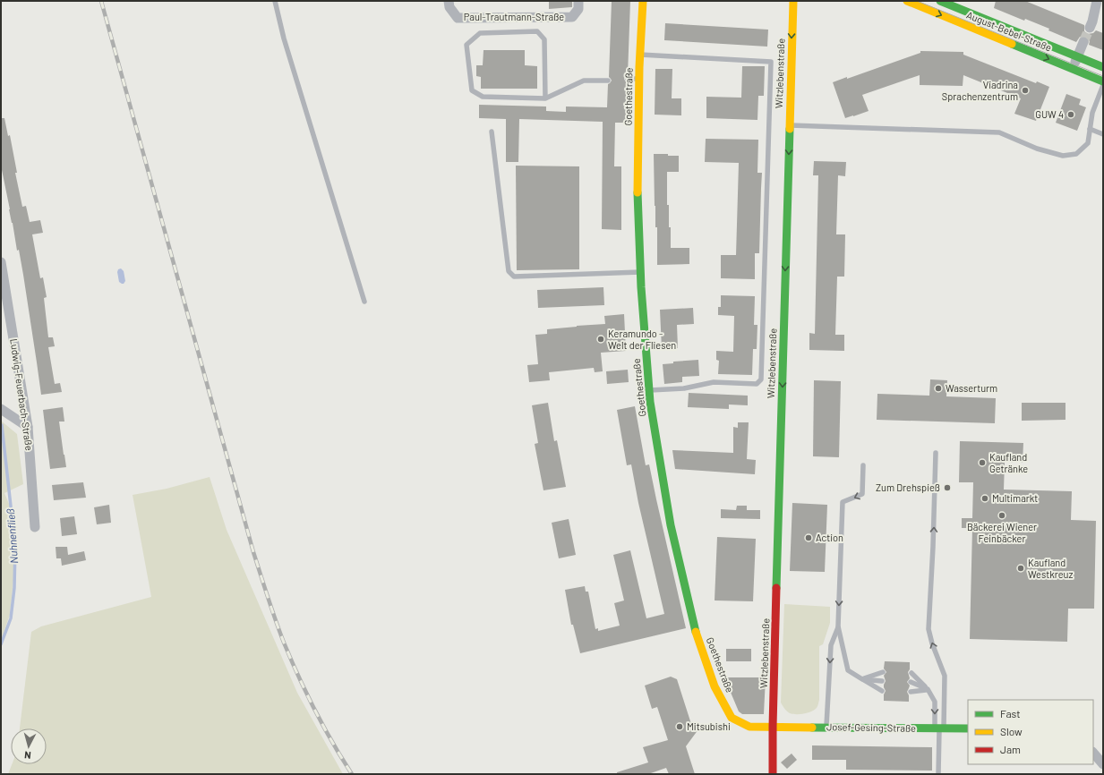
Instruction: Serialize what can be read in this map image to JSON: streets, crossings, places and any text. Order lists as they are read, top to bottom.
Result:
{
  "streets": {
    "street": [
      "Paul-Trautmann-Straße",
      "August-Bebel-Straße",
      "Witzlebenstraße",
      "Goethestraße",
      "Ludwig-Feuerbach-Straße",
      "Josef-Gesing-Straße"
    ]
  },
  "crossings": [
    ["Witzlebenstraße", "Goethestraße"],
    ["Witzlebenstraße", "Josef-Gesing-Straße"],
    ["Goethestraße", "Josef-Gesing-Straße"]
  ],
  "one_way": ["Witzlebenstraße"],
  "water": ["Nuhnenfließ"],
  "places": [
    "Viadrina Sprachenzentrum",
    "GUW 4",
    "Keramundo - Welt der Fliesen",
    "Wasserturm",
    "Kaufland Getränke",
    "Zum Drehspieß",
    "Multimarkt",
    "Bäckerei Wiener Feinbäcker",
    "Action",
    "Kaufland Westkreuz",
    "Mitsubishi"
  ],
  "legend": ["Fast", "Slow", "Jam"],
  "north": "bottom"
}
